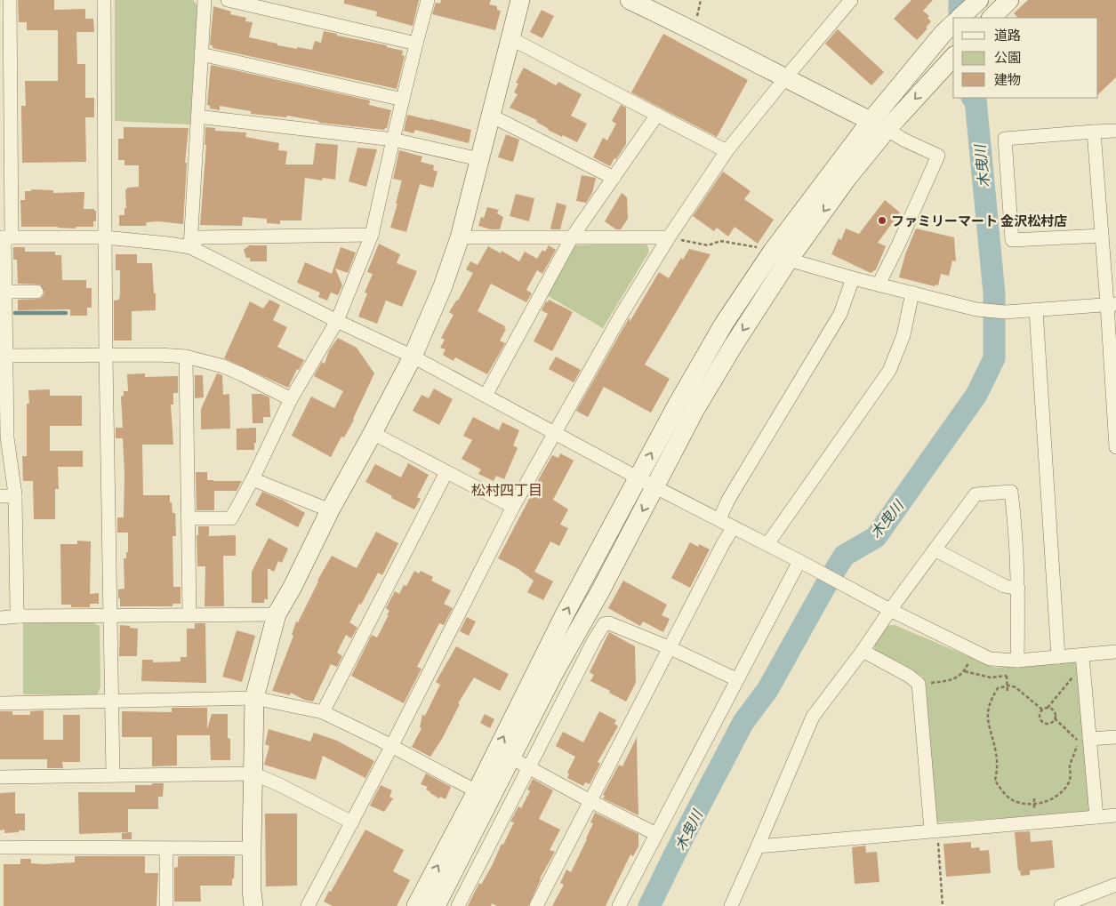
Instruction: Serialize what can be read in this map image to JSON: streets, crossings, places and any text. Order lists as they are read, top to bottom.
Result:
{
  "districts": ["松村四丁目"],
  "water": ["木曳川"],
  "places": ["ファミリーマート 金沢松村店"],
  "legend": ["道路", "公園", "建物"]
}
